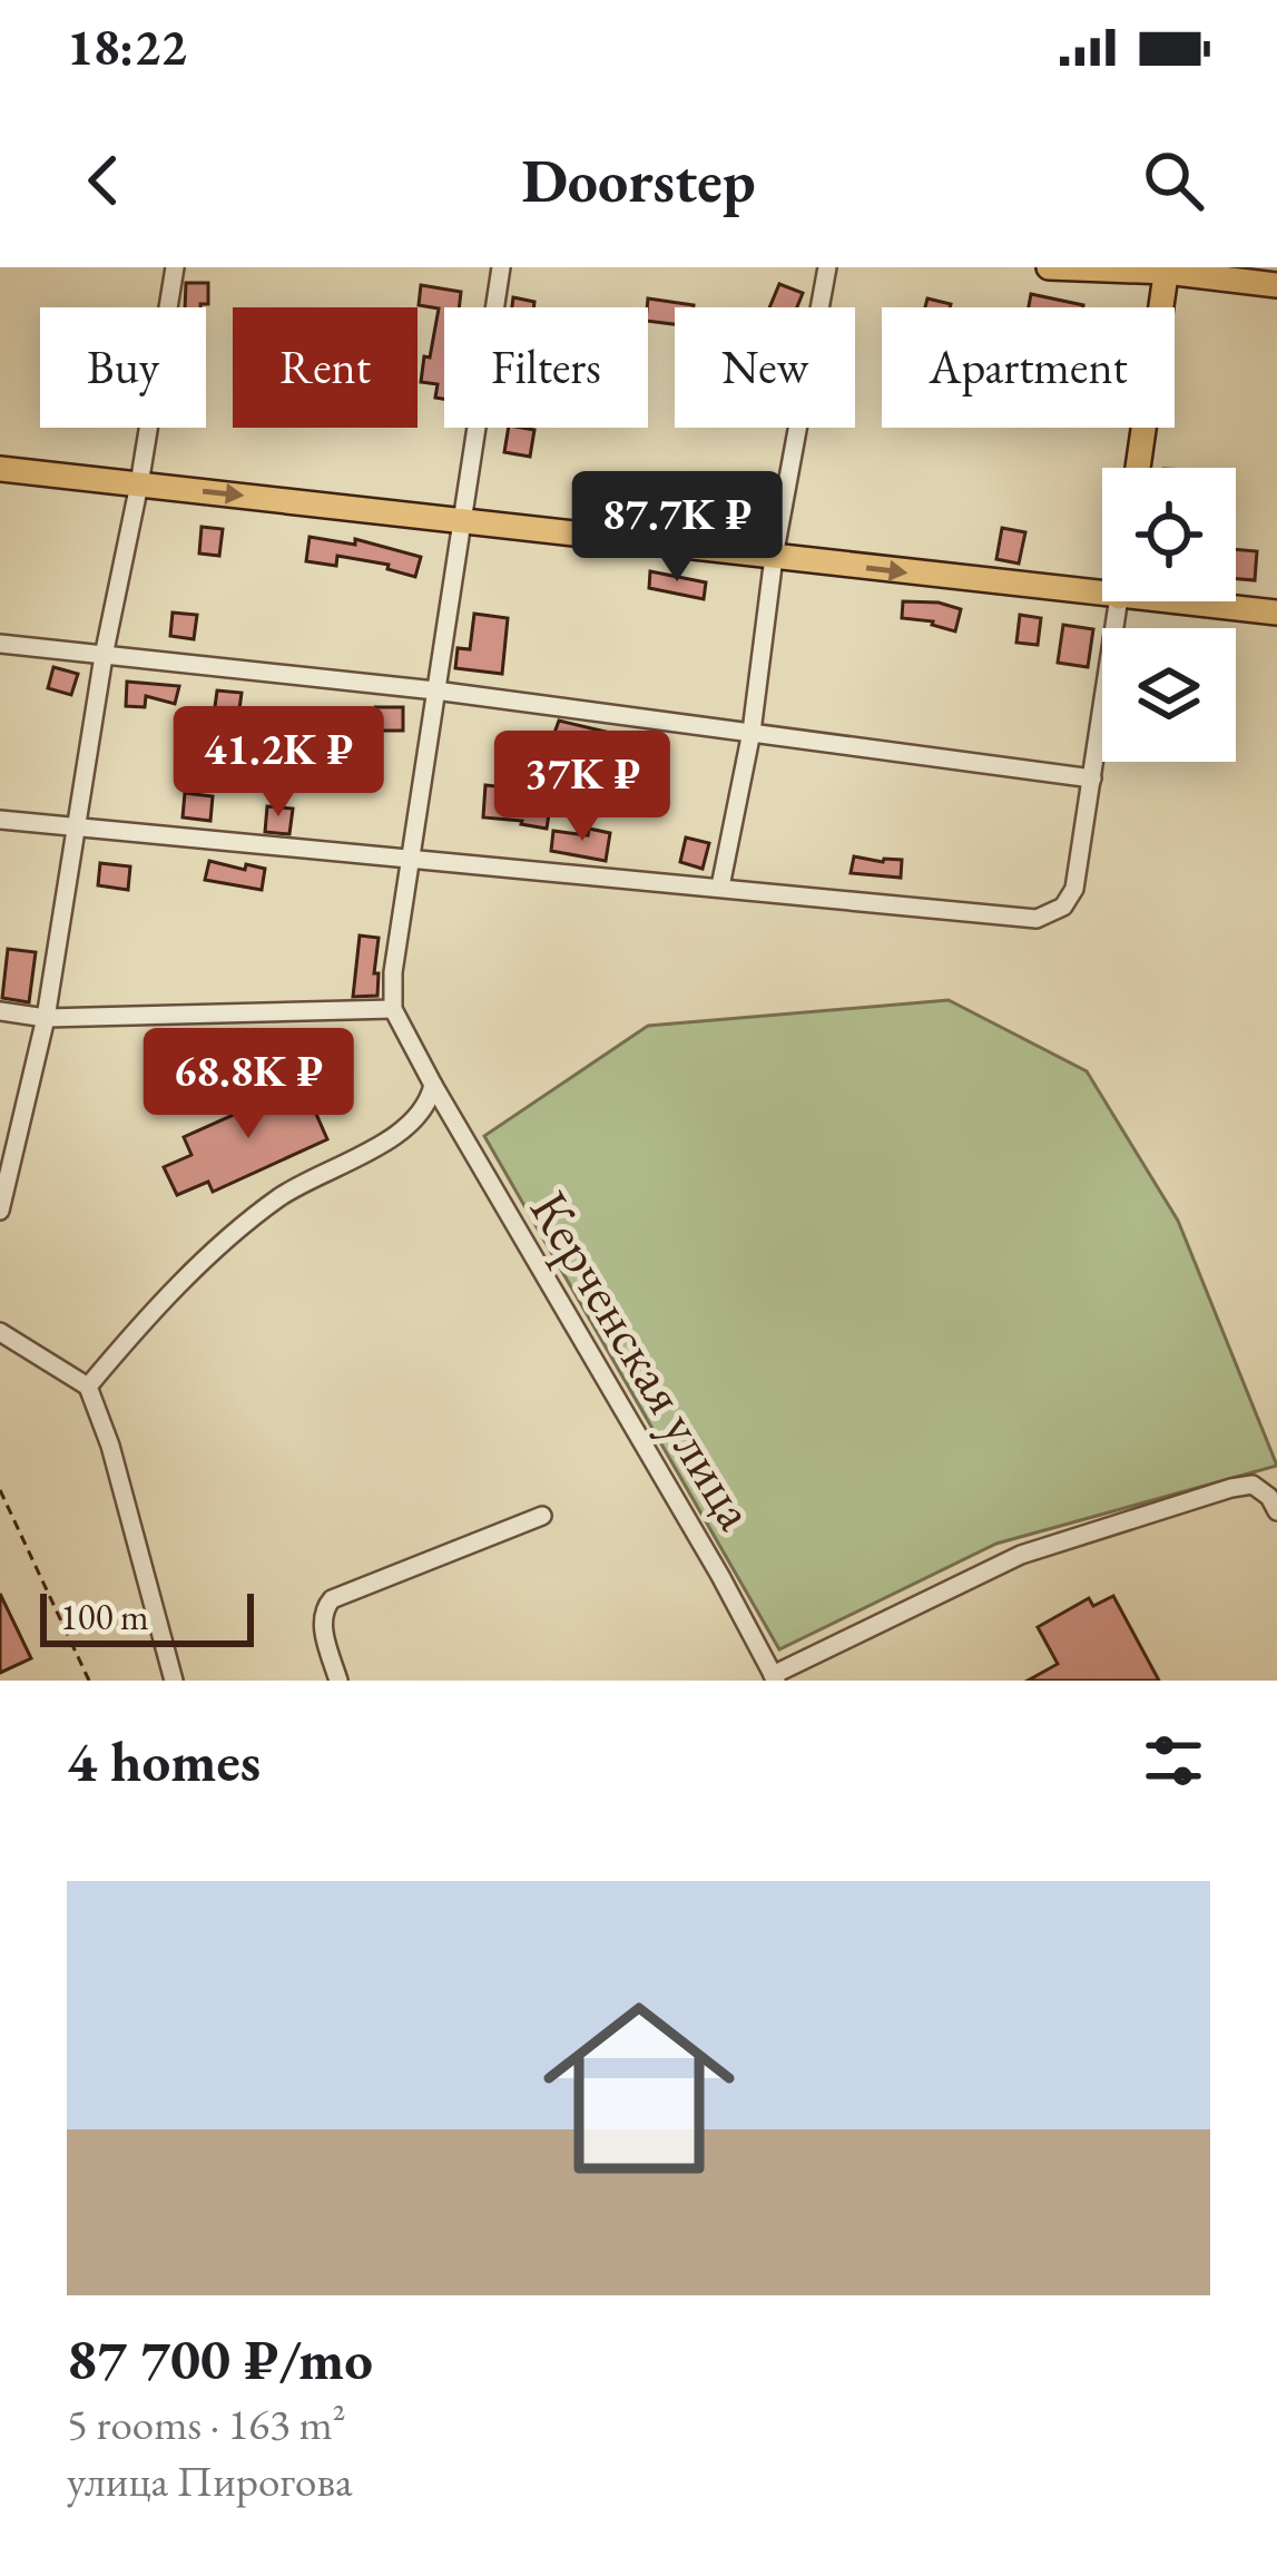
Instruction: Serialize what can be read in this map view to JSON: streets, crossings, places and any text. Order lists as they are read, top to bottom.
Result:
{
  "streets": {
    "street": ["Керченская улица"]
  },
  "scale_bar": "100 m",
  "page": {
    "status": "18:22",
    "header": "Doorstep",
    "chip": [
      "Buy",
      "Rent",
      "Filters",
      "New",
      "Apartment"
    ],
    "price": [
      "87.7K ₽",
      "41.2K ₽",
      "37K ₽",
      "68.8K ₽"
    ],
    "scale": "100 m",
    "heading": "4 homes",
    "list": [
      {
        "name": "87 700 ₽/mo",
        "note": "5 rooms · 163 m² · улица Пирогова"
      }
    ]
  }
}
